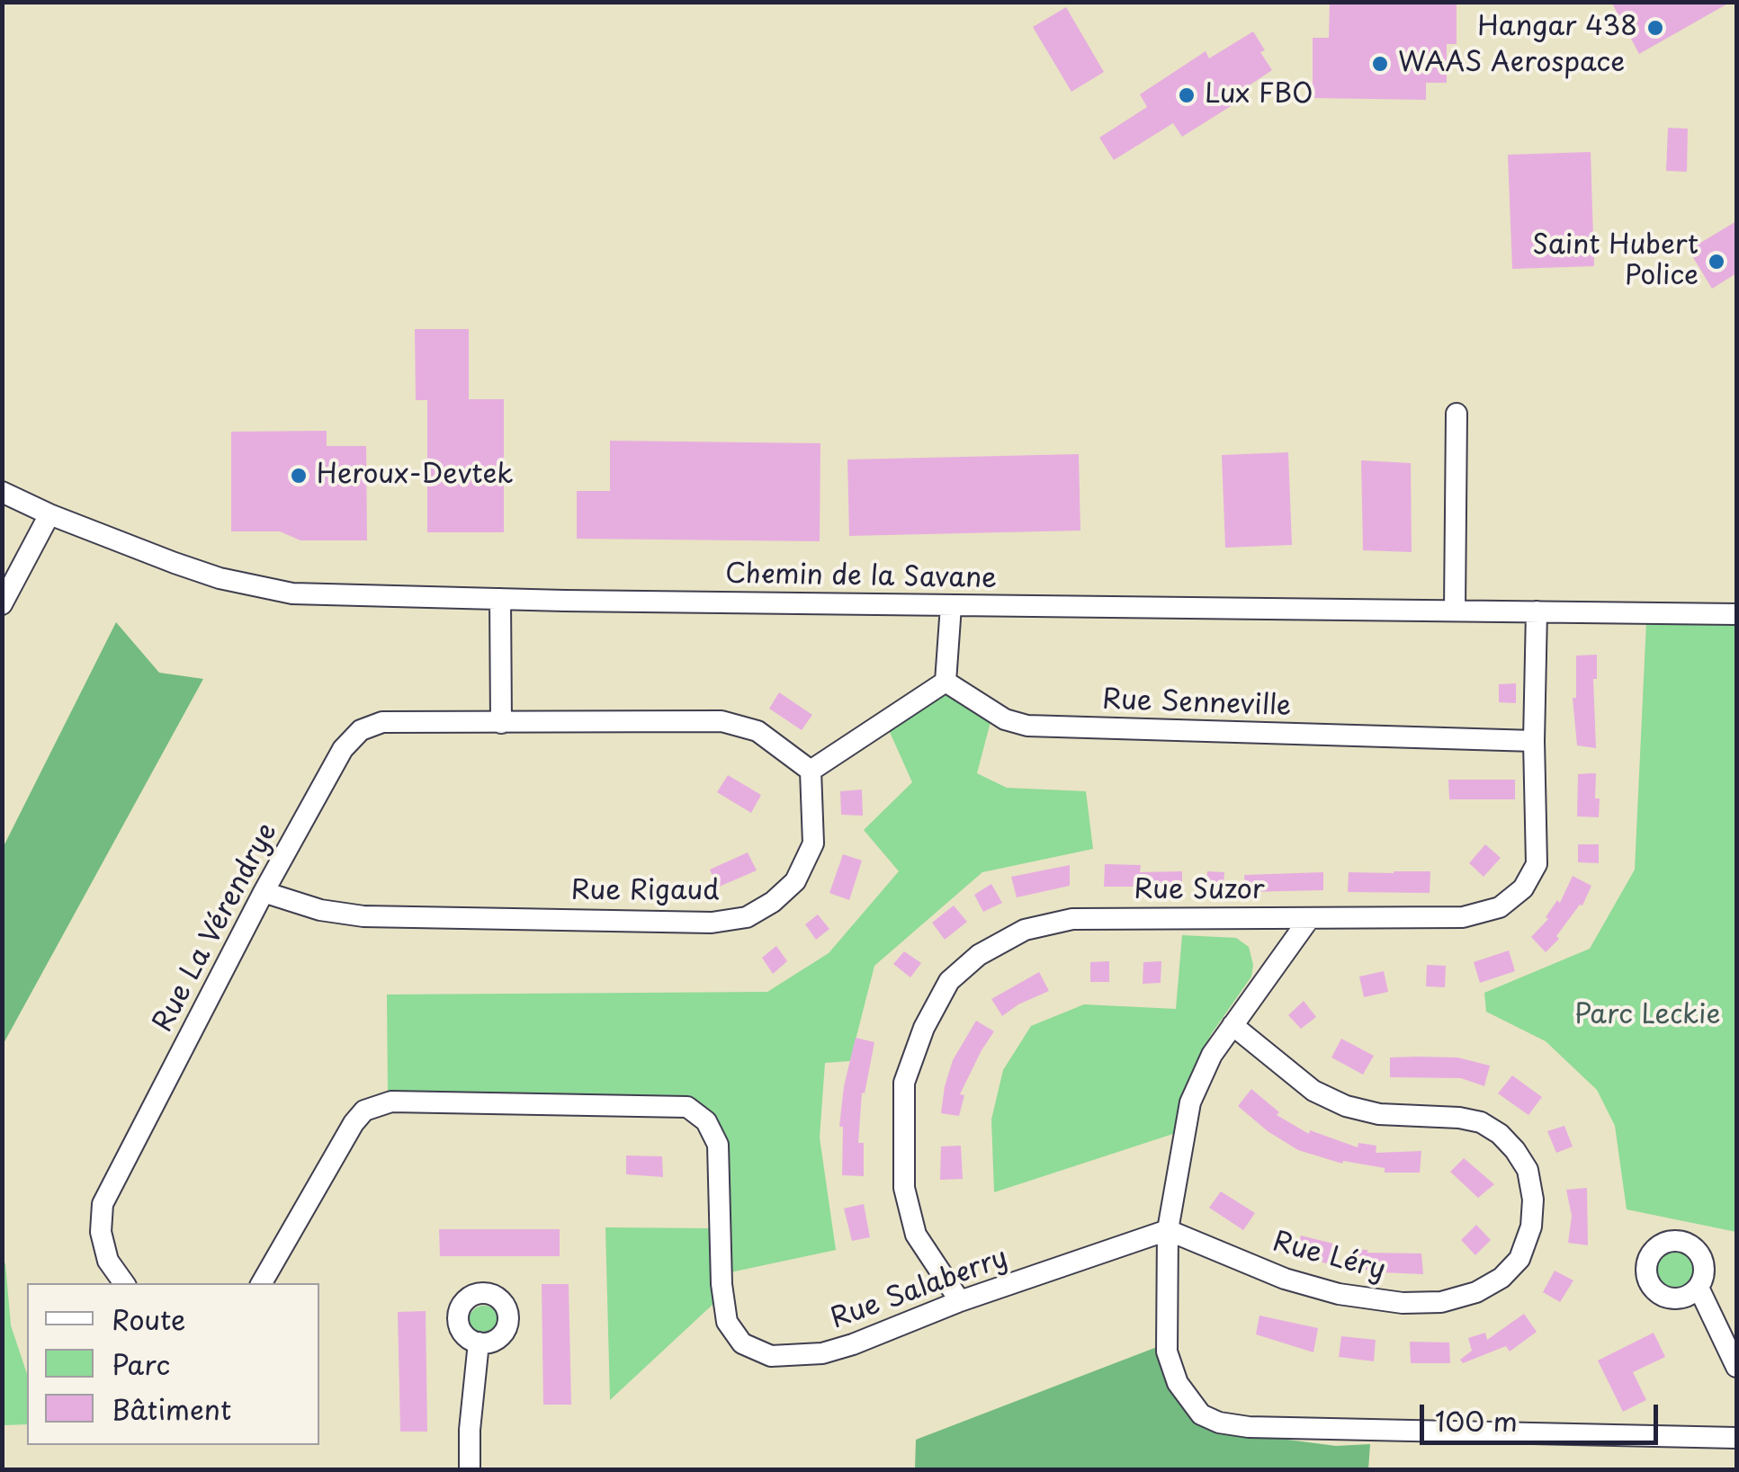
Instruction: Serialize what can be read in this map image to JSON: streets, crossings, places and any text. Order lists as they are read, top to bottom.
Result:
{
  "streets": {
    "street": [
      "Chemin de la Savane",
      "Rue Senneville",
      "Rue Suzor",
      "Rue Rigaud",
      "Rue La Vérendrye",
      "Rue Léry",
      "Rue Salaberry"
    ]
  },
  "crossings": [
    ["Chemin de la Savane", "Rue Suzor"],
    ["Rue Senneville", "Rue Suzor"],
    ["Rue Suzor", "Rue Salaberry"],
    ["Rue Rigaud", "Rue La Vérendrye"],
    ["Rue Léry", "Rue Salaberry"]
  ],
  "parks": ["Parc Leckie"],
  "places": [
    "Hangar 438",
    "WAAS Aerospace",
    "Lux FBO",
    "Saint Hubert Police",
    "Heroux-Devtek"
  ],
  "legend": ["Route", "Parc", "Bâtiment"],
  "scale_bar": "100 m"
}
